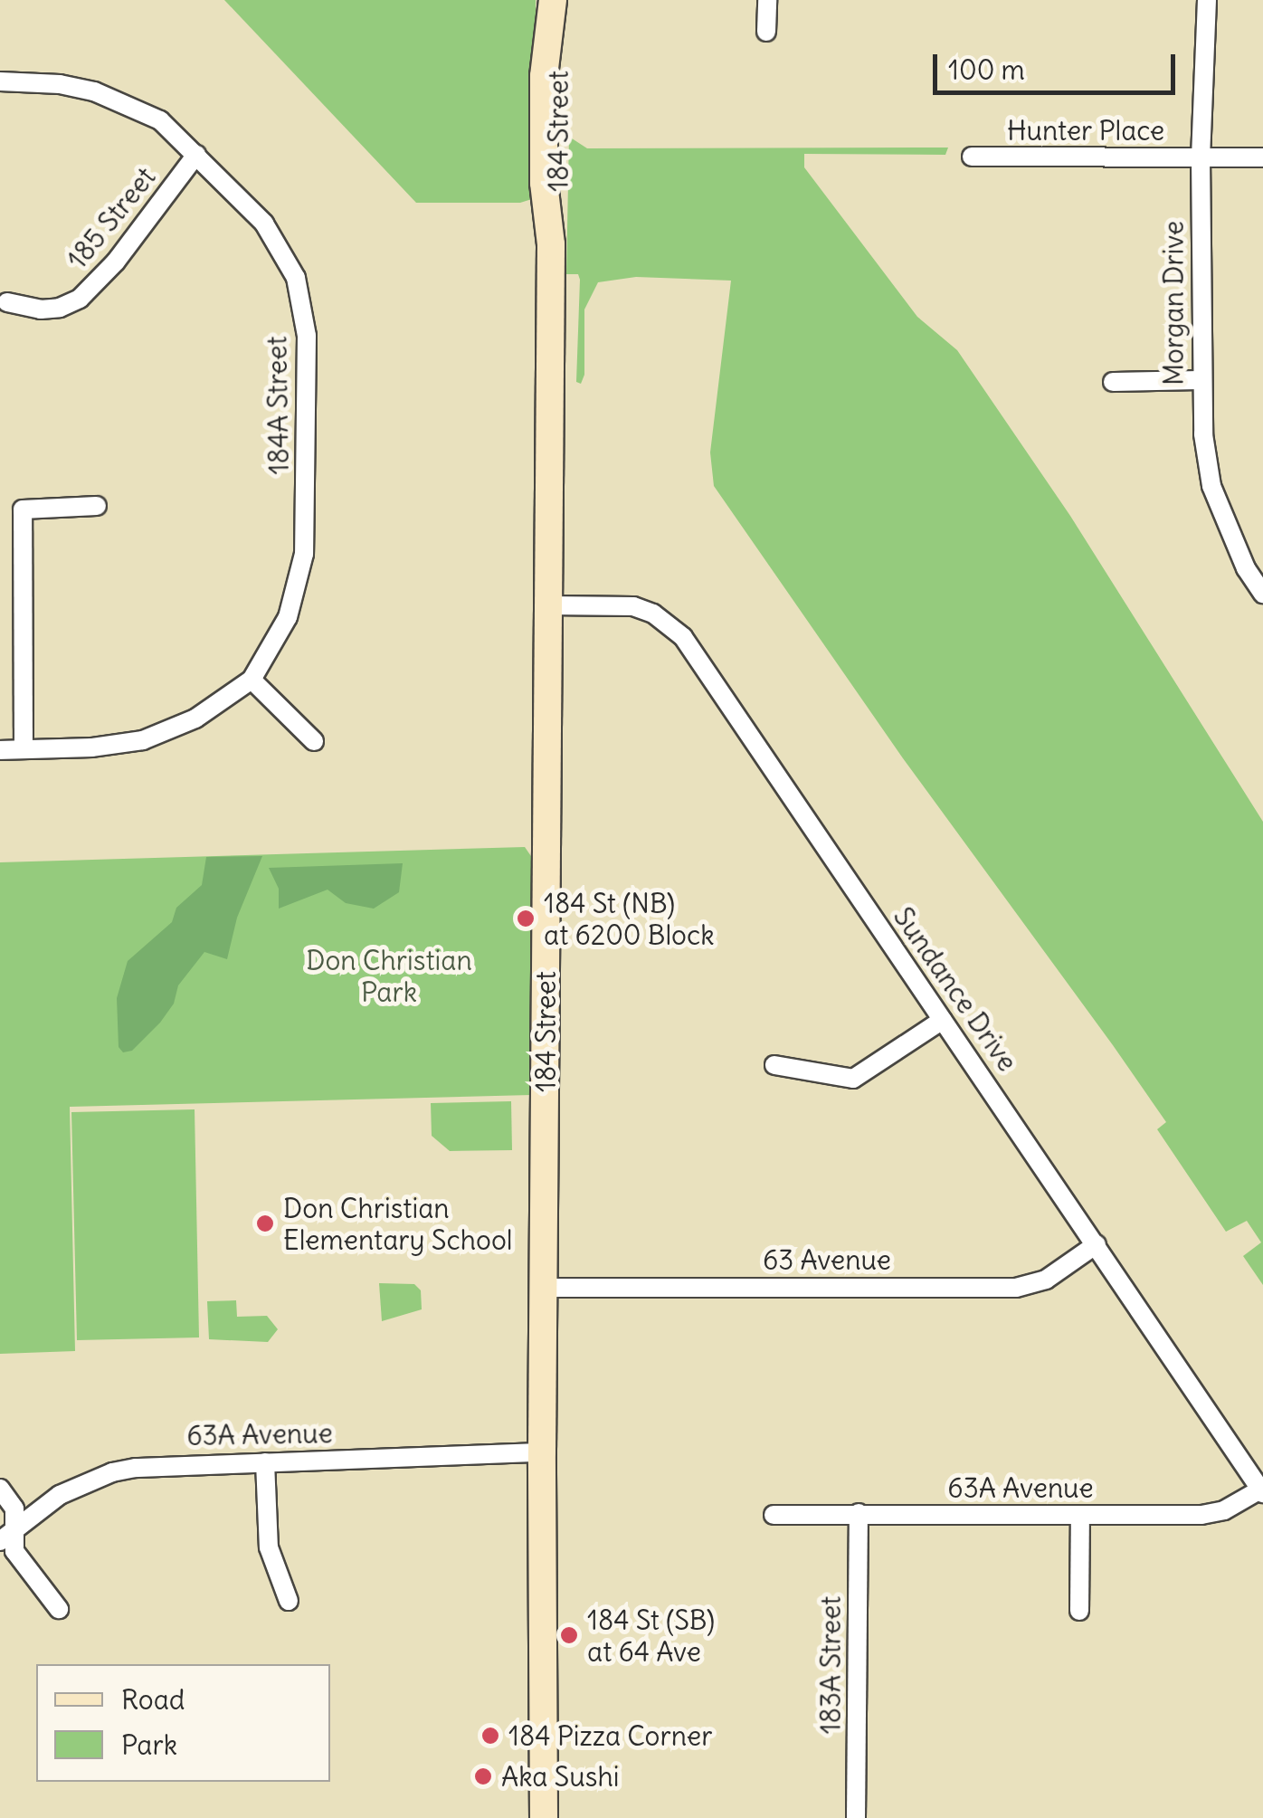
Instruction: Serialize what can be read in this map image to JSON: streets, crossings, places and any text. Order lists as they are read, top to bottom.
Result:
{
  "streets": {
    "main road": ["184 Street"],
    "street": [
      "Hunter Place",
      "185 Street",
      "Morgan Drive",
      "184A Street",
      "Sundance Drive",
      "63 Avenue",
      "63A Avenue",
      "183A Street"
    ]
  },
  "crossings": [
    ["Hunter Place", "Morgan Drive"],
    ["184 Street", "Sundance Drive"],
    ["184 Street", "63 Avenue"],
    ["184 Street", "63A Avenue"],
    ["185 Street", "184A Street"],
    ["Sundance Drive", "63 Avenue"],
    ["Sundance Drive", "63A Avenue"],
    ["63A Avenue", "183A Street"]
  ],
  "parks": ["Don Christian Park"],
  "places": [
    "184 St (NB) at 6200 Block",
    "Don Christian Elementary School",
    "184 St (SB) at 64 Ave",
    "184 Pizza Corner",
    "Aka Sushi"
  ],
  "legend": ["Road", "Park"],
  "scale_bar": "100 m"
}
